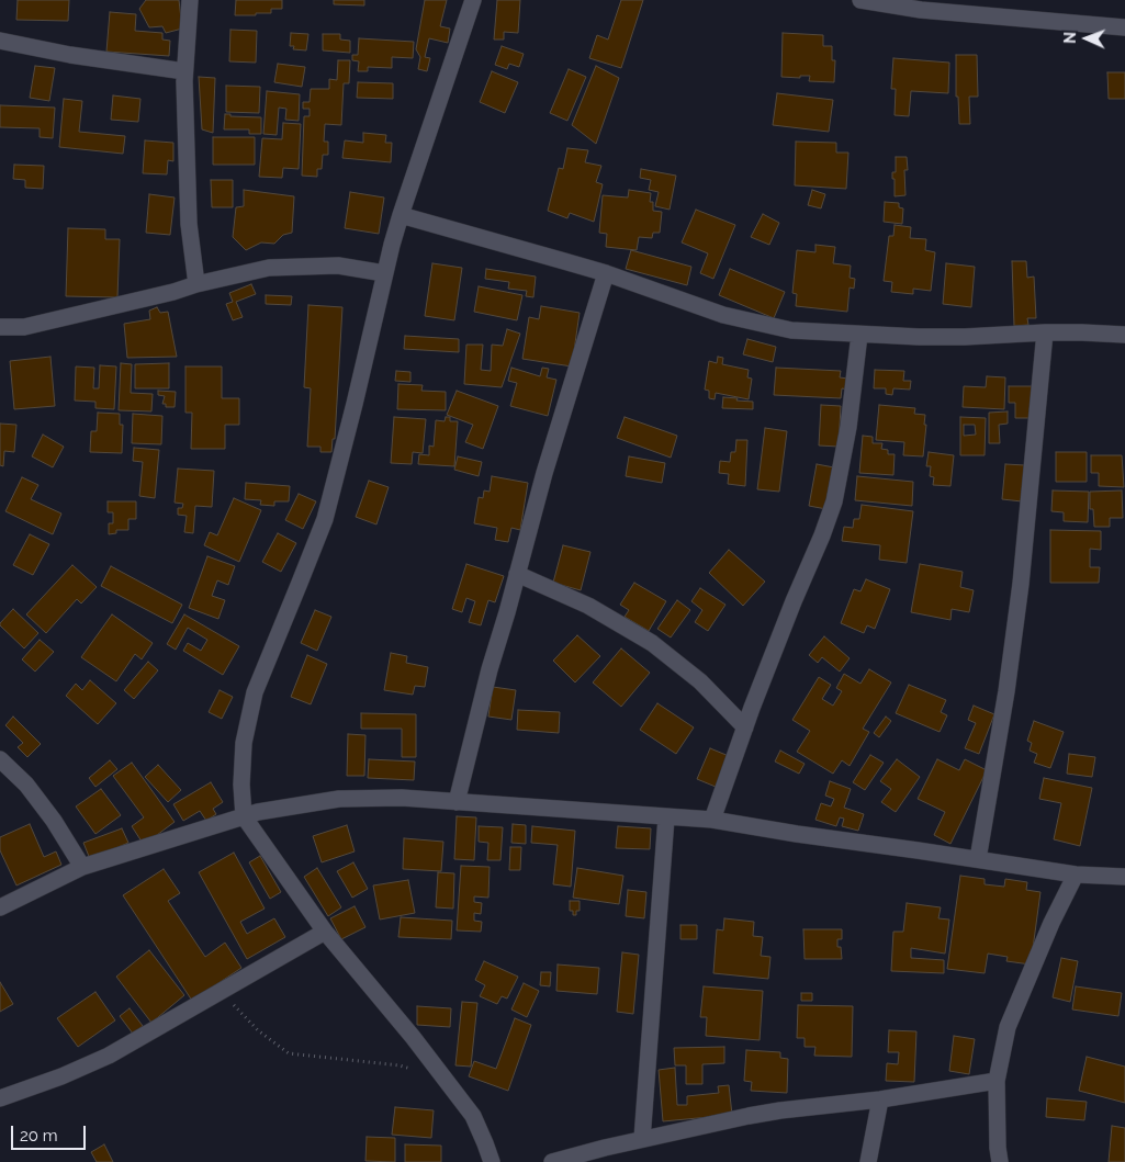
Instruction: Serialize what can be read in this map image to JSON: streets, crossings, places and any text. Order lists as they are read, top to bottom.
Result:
{
  "scale_bar": "20 m",
  "north": "left"
}
